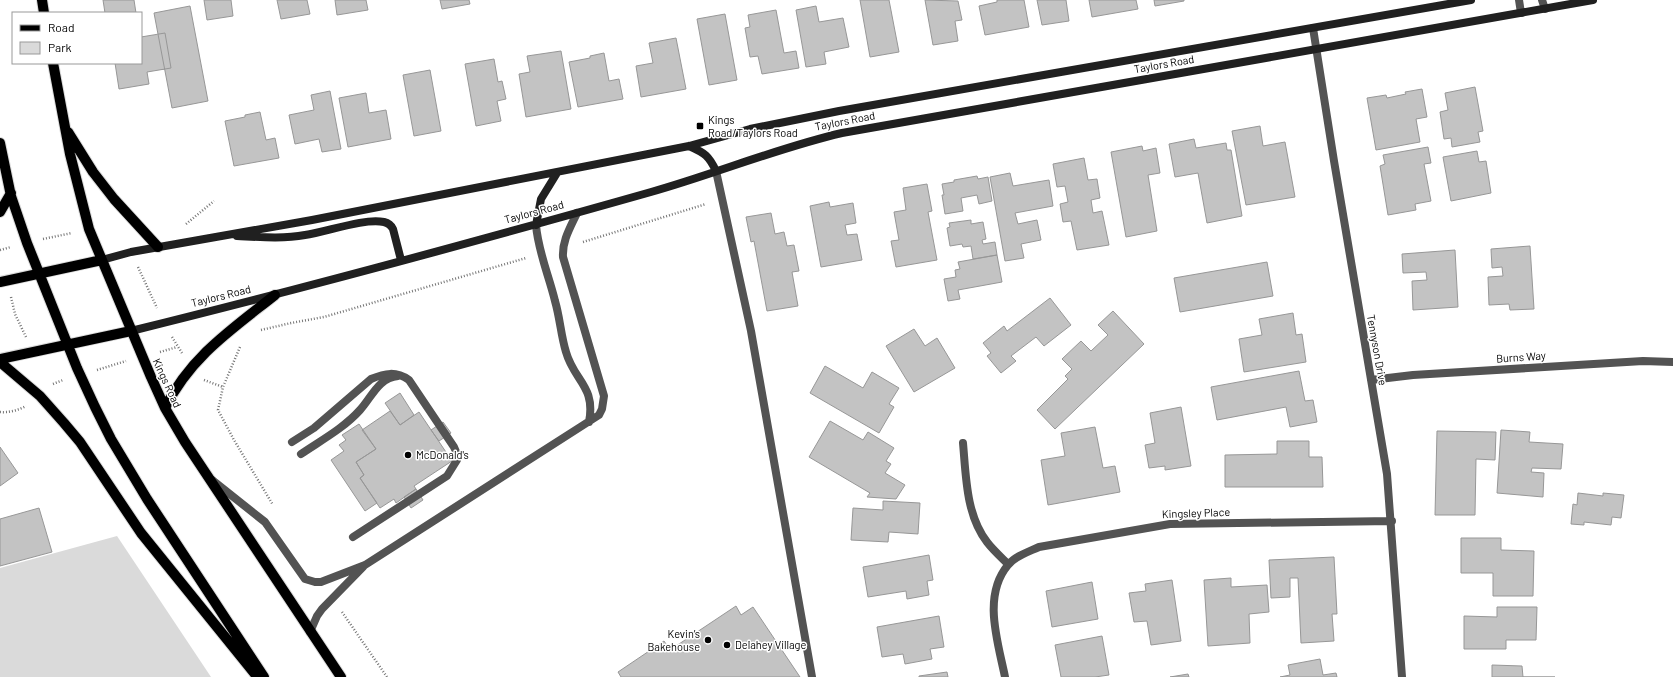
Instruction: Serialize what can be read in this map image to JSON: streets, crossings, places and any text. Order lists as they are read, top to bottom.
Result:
{
  "streets": {
    "main road": ["Taylors Road", "Kings Road"],
    "street": ["Tennyson Drive", "Burns Way", "Kingsley Place"]
  },
  "crossings": [
    ["Taylors Road", "Tennyson Drive"],
    ["Taylors Road", "Kings Road"],
    ["Tennyson Drive", "Burns Way"],
    ["Tennyson Drive", "Kingsley Place"]
  ],
  "places": {
    "transit": ["Kings Road/Taylors Road"],
    "other": ["McDonald's", "Kevin’s Bakehouse", "Delahey Village"]
  },
  "legend": ["Road", "Park"]
}
